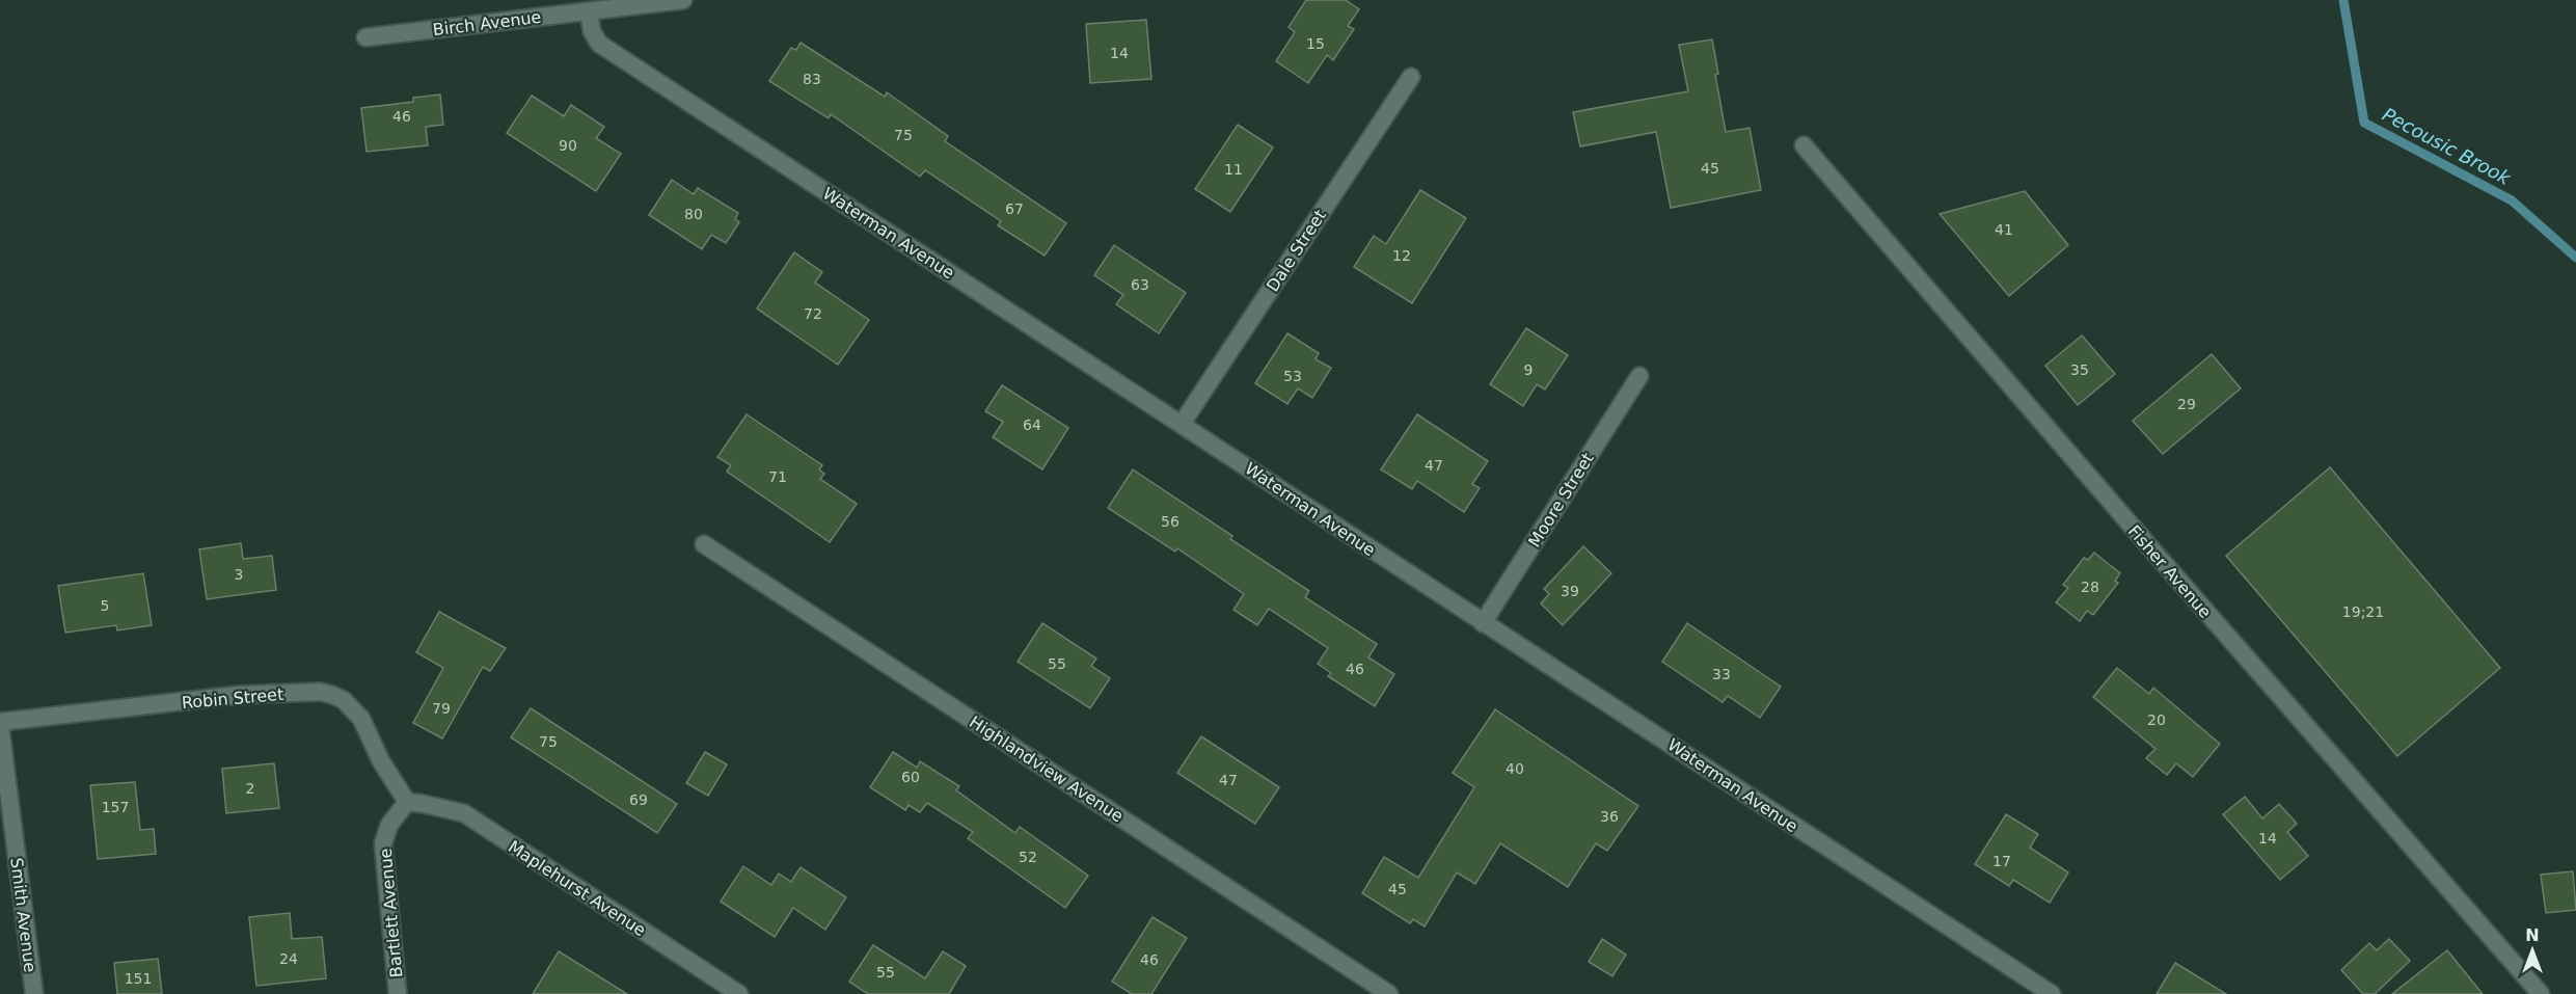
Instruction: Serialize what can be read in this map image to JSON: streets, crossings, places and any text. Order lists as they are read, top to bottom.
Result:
{
  "streets": {
    "street": [
      "Birch Avenue",
      "Waterman Avenue",
      "Dale Street",
      "Moore Street",
      "Fisher Avenue",
      "Robin Street",
      "Highlandview Avenue",
      "Maplehurst Avenue",
      "Bartlett Avenue",
      "Smith Avenue"
    ]
  },
  "crossings": [
    ["Birch Avenue", "Waterman Avenue"],
    ["Waterman Avenue", "Dale Street"],
    ["Waterman Avenue", "Moore Street"],
    ["Robin Street", "Maplehurst Avenue"],
    ["Robin Street", "Bartlett Avenue"],
    ["Robin Street", "Smith Avenue"],
    ["Maplehurst Avenue", "Bartlett Avenue"]
  ],
  "water": ["Pecousic Brook"],
  "house_numbers": [
    "15",
    "14",
    "83",
    "46",
    "75",
    "90",
    "45",
    "11",
    "67",
    "80",
    "41",
    "12",
    "63",
    "72",
    "9",
    "35",
    "53",
    "29",
    "64",
    "47",
    "71",
    "56",
    "3",
    "28",
    "39",
    "5",
    "19;21",
    "55",
    "46",
    "33",
    "79",
    "20",
    "75",
    "40",
    "60",
    "47",
    "2",
    "69",
    "157",
    "36",
    "14",
    "52",
    "17",
    "45",
    "24",
    "46",
    "55",
    "151"
  ],
  "north": "top"
}
